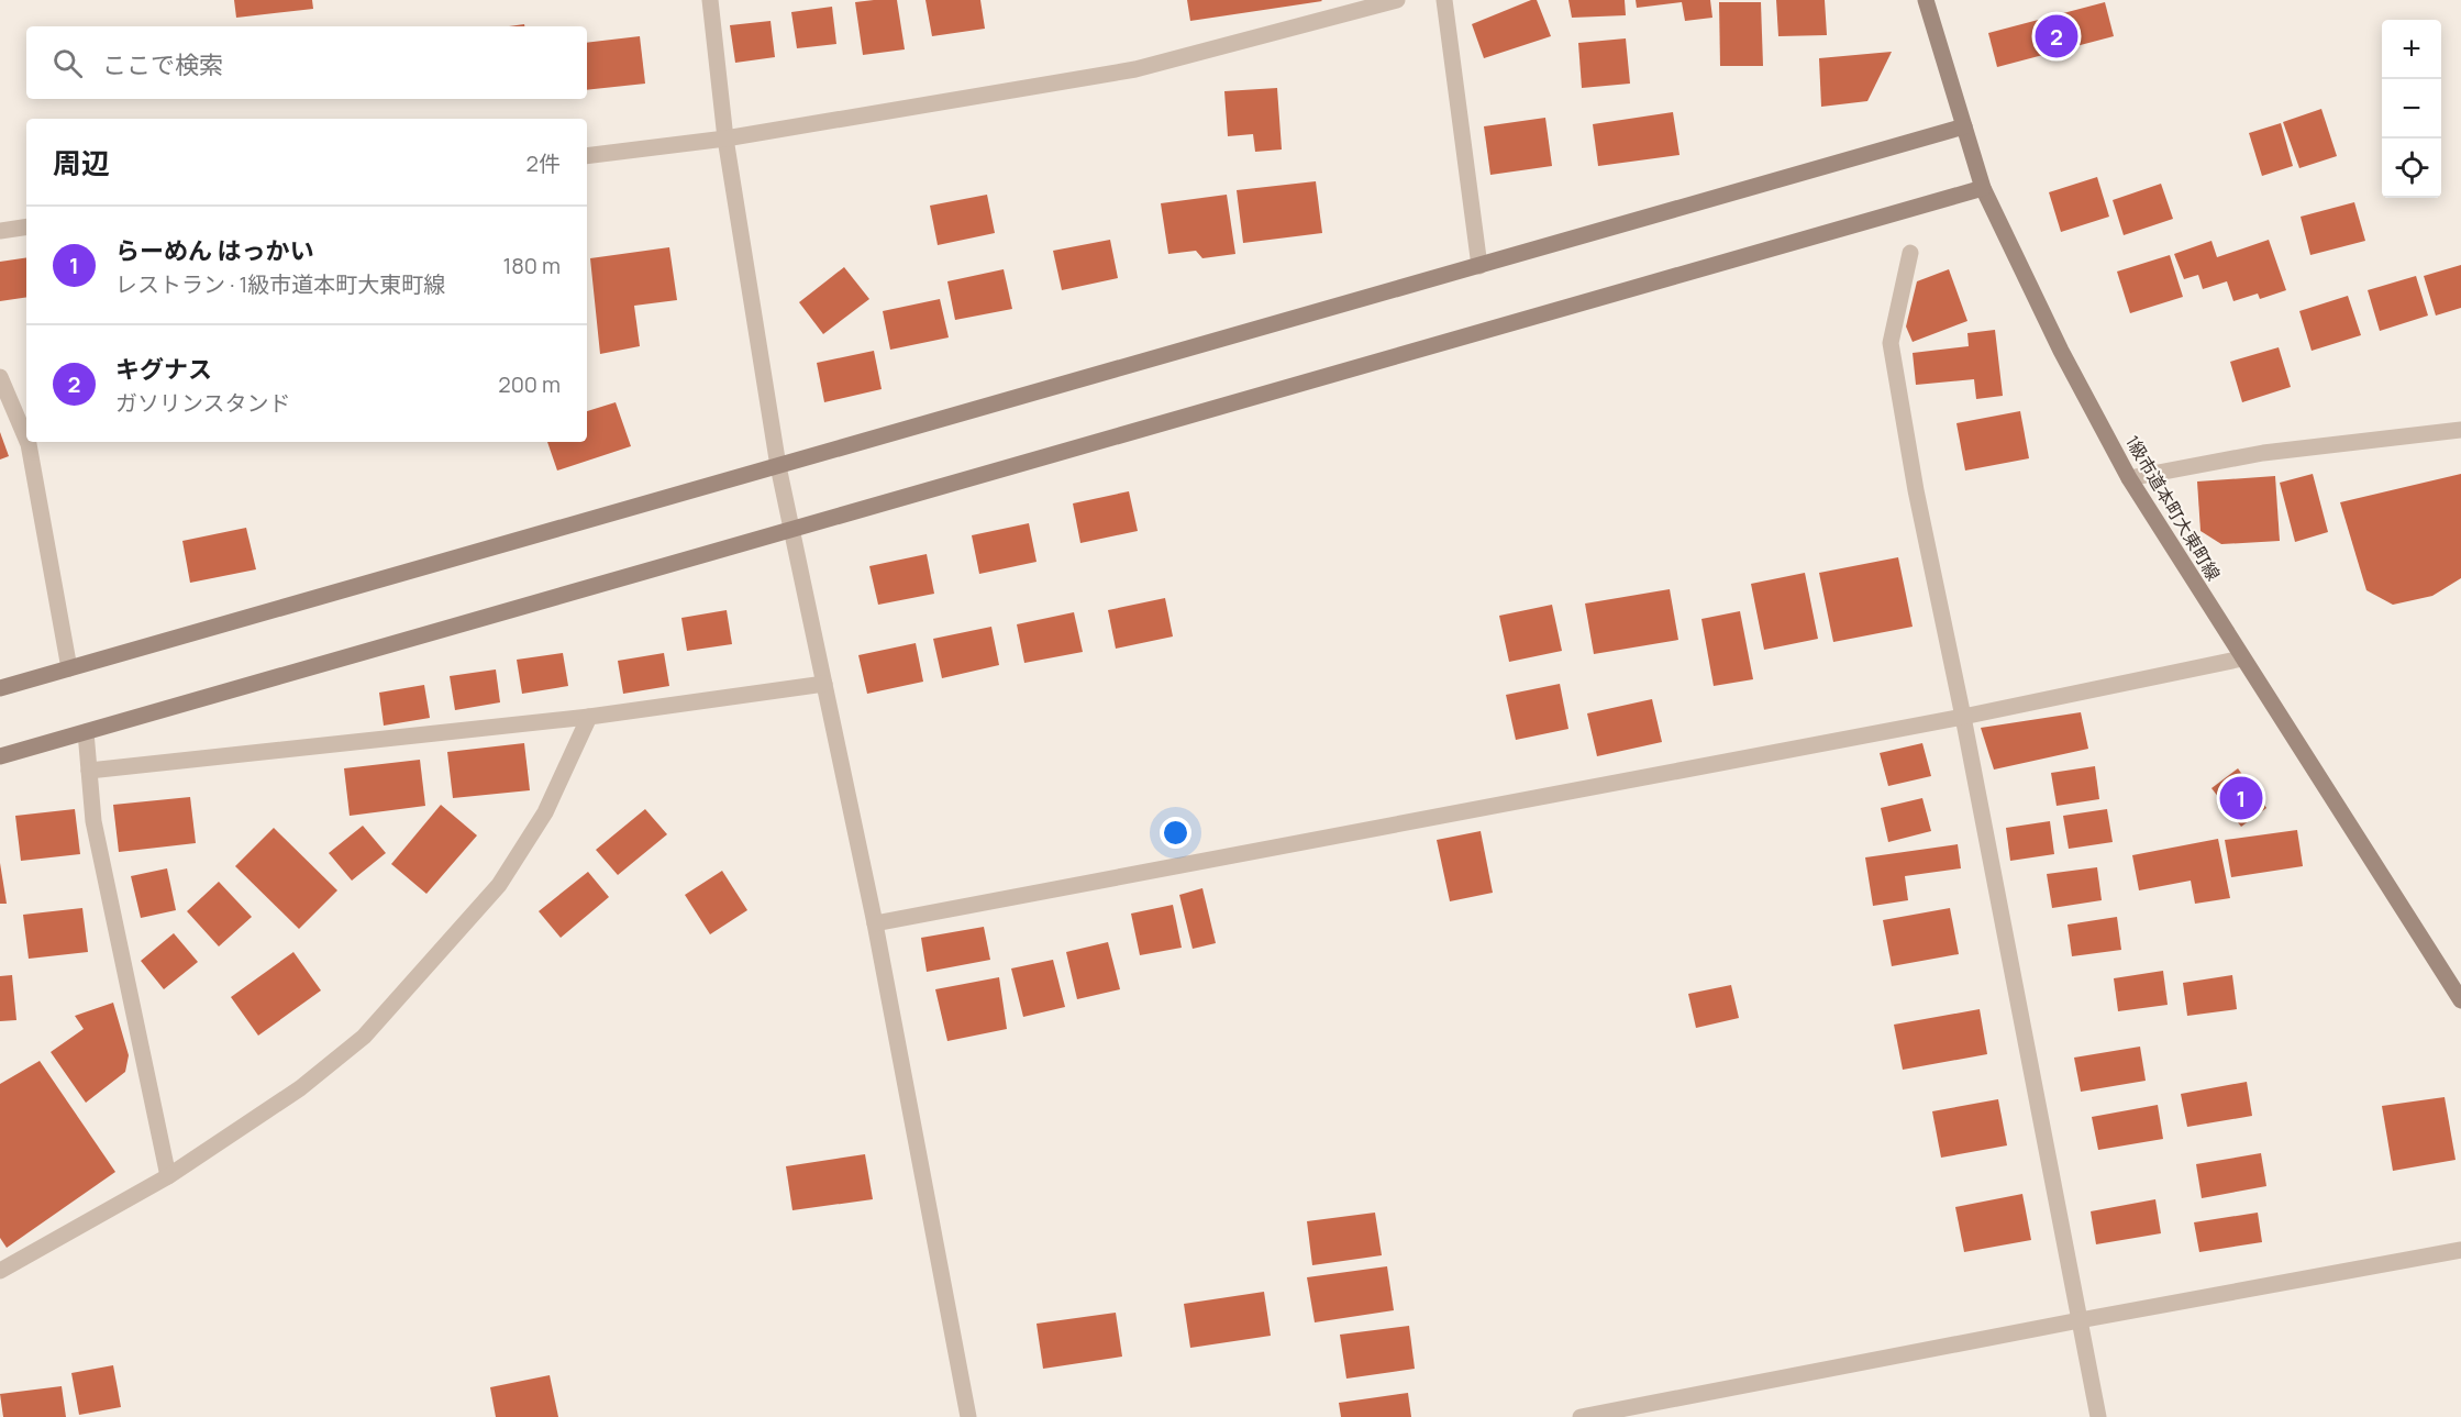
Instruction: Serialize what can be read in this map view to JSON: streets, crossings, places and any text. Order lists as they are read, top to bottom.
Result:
{
  "streets": {
    "street": ["1級市道本町大東町線"]
  },
  "page": {
    "pins": ["2", "1"],
    "map_buttons": ["+", "−"],
    "search": "ここで検索",
    "heading": ["周辺", "2件"],
    "list": [
      {
        "mark": "1",
        "name": "らーめん はっかい",
        "note": "レストラン · 1級市道本町大東町線",
        "value": "180 m"
      },
      {
        "mark": "2",
        "name": "キグナス",
        "note": "ガソリンスタンド",
        "value": "200 m"
      }
    ]
  }
}
